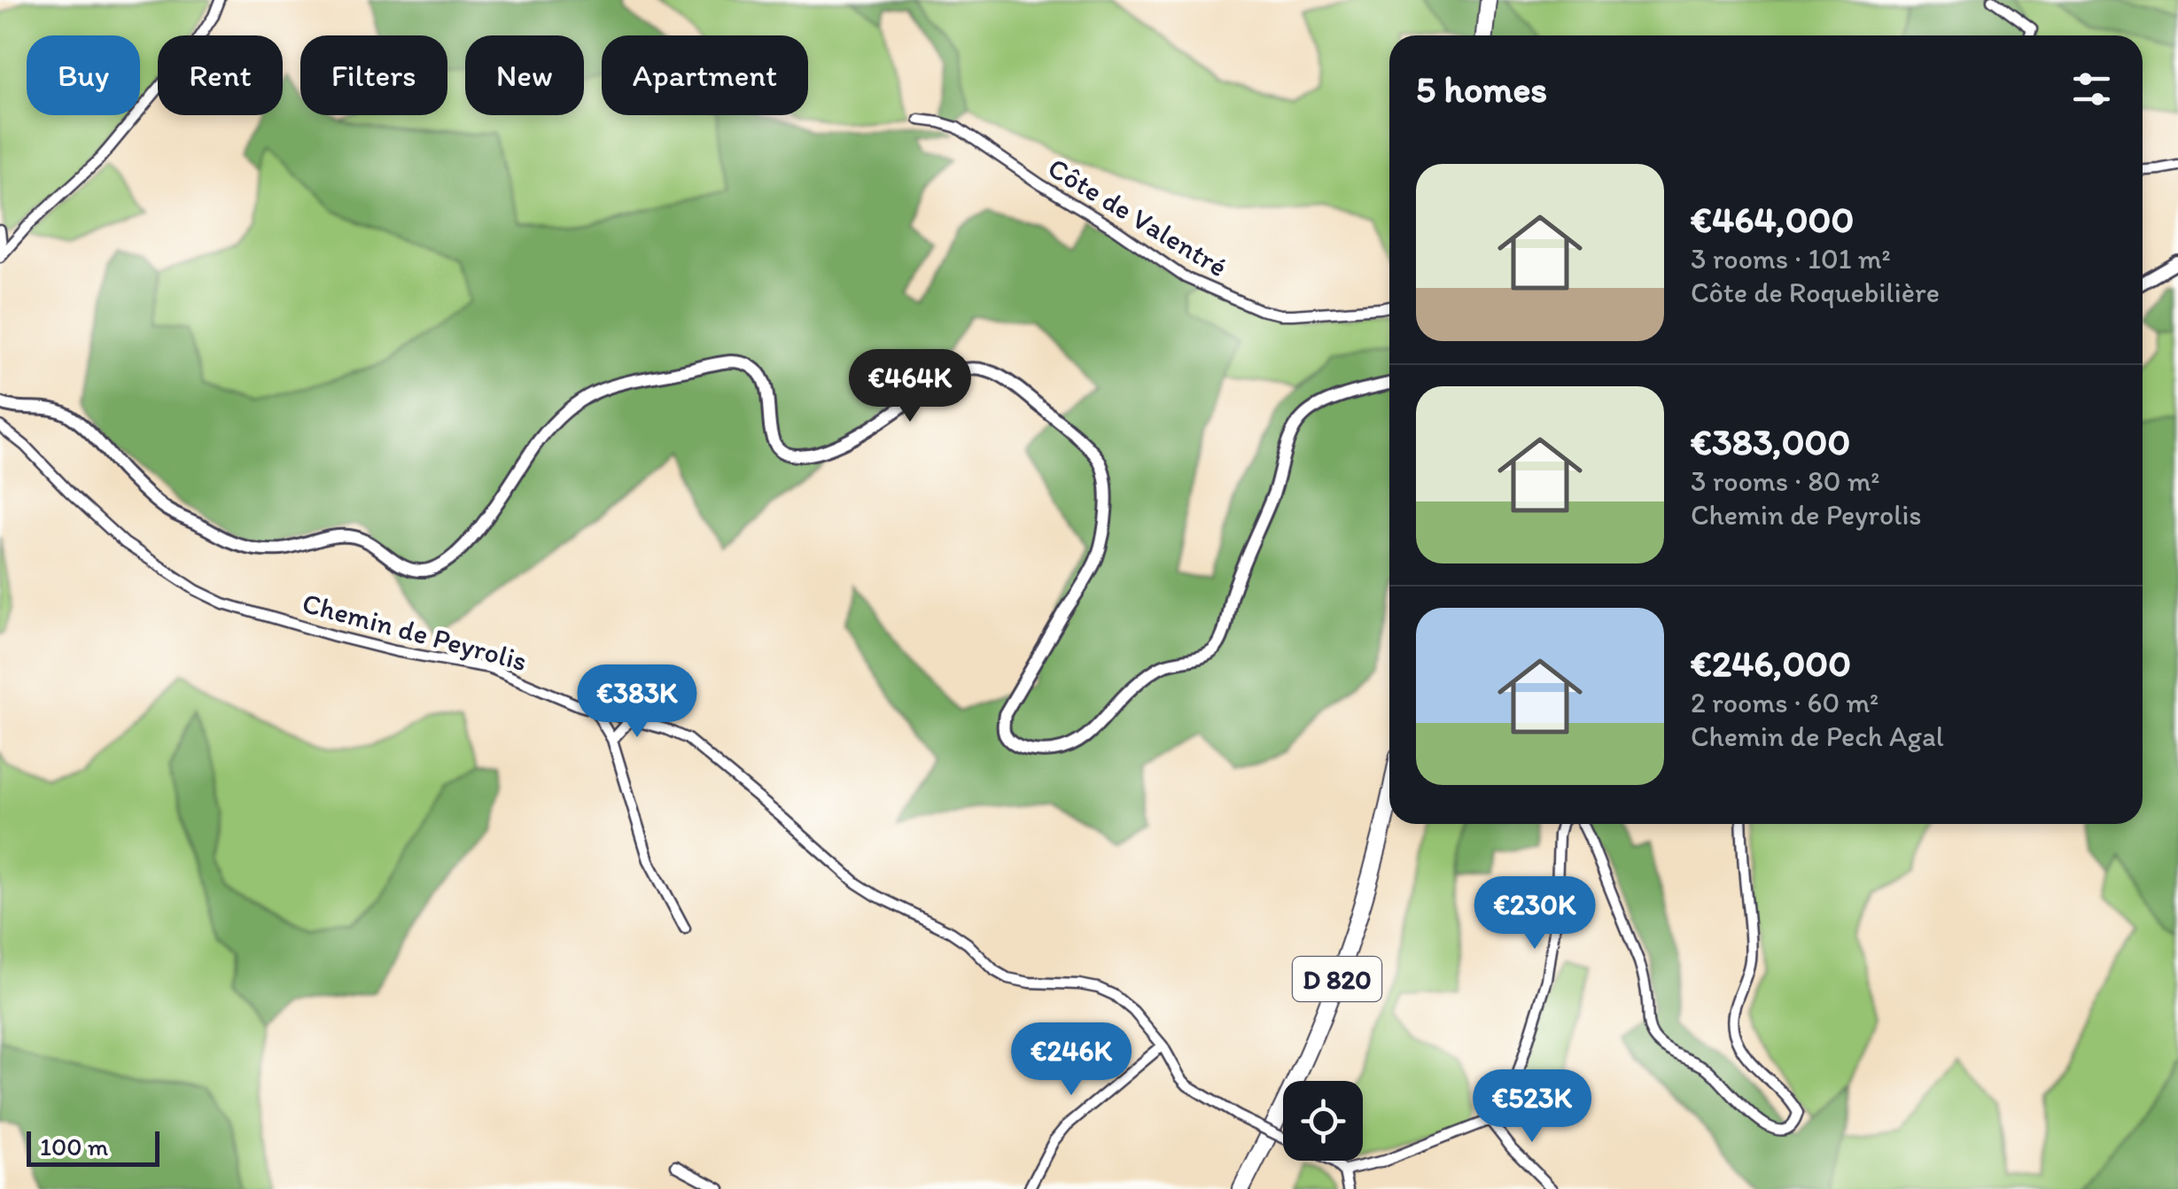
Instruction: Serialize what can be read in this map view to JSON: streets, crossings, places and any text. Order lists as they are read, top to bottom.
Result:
{
  "streets": {
    "main road": ["D 820"],
    "street": ["Côte de Valentré", "Chemin de Peyrolis"]
  },
  "scale_bar": "100 m",
  "page": {
    "chip": [
      "Buy",
      "Rent",
      "Filters",
      "New",
      "Apartment"
    ],
    "heading": "5 homes",
    "list": [
      {
        "name": "€464,000",
        "note": "3 rooms · 101 m² · Côte de Roquebilière"
      },
      {
        "name": "€383,000",
        "note": "3 rooms · 80 m² · Chemin de Peyrolis"
      },
      {
        "name": "€246,000",
        "note": "2 rooms · 60 m² · Chemin de Pech Agal"
      }
    ],
    "price": [
      "€464K",
      "€383K",
      "€230K",
      "€246K",
      "€523K"
    ],
    "scale": "100 m"
  }
}
